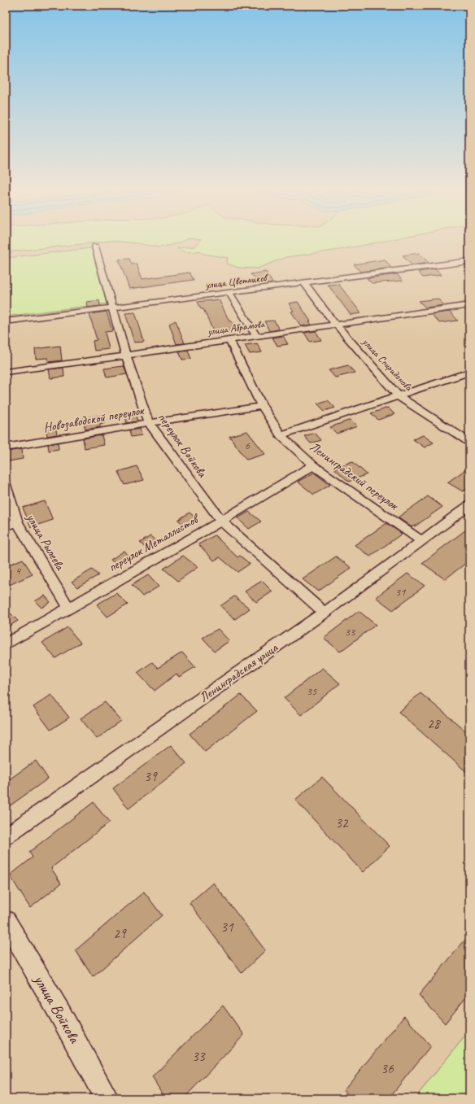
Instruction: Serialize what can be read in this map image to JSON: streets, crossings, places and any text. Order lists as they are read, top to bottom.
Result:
{
  "streets": {
    "main road": ["улица Войкова"],
    "street": [
      "улица Цветников",
      "улица Абрамова",
      "улица Спиридонова",
      "Новозаводской переулок",
      "переулок Войкова",
      "Ленинградский переулок",
      "улица Рылеева",
      "переулок Металлистов",
      "Ленинградская улица"
    ]
  },
  "crossings": [
    ["улица Цветников", "улица Спиридонова"],
    ["улица Цветников", "переулок Войкова"],
    ["улица Абрамова", "улица Спиридонова"],
    ["улица Абрамова", "переулок Войкова"],
    ["улица Абрамова", "Ленинградский переулок"],
    ["Новозаводской переулок", "переулок Войкова"],
    ["Новозаводской переулок", "Ленинградский переулок"],
    ["переулок Войкова", "переулок Металлистов"],
    ["переулок Войкова", "Ленинградская улица"],
    ["Ленинградский переулок", "переулок Металлистов"],
    ["Ленинградский переулок", "Ленинградская улица"],
    ["улица Рылеева", "переулок Металлистов"]
  ],
  "house_numbers": [
    "6",
    "4",
    "31",
    "33",
    "35",
    "28",
    "39",
    "32",
    "31",
    "29",
    "33",
    "36"
  ]
}
